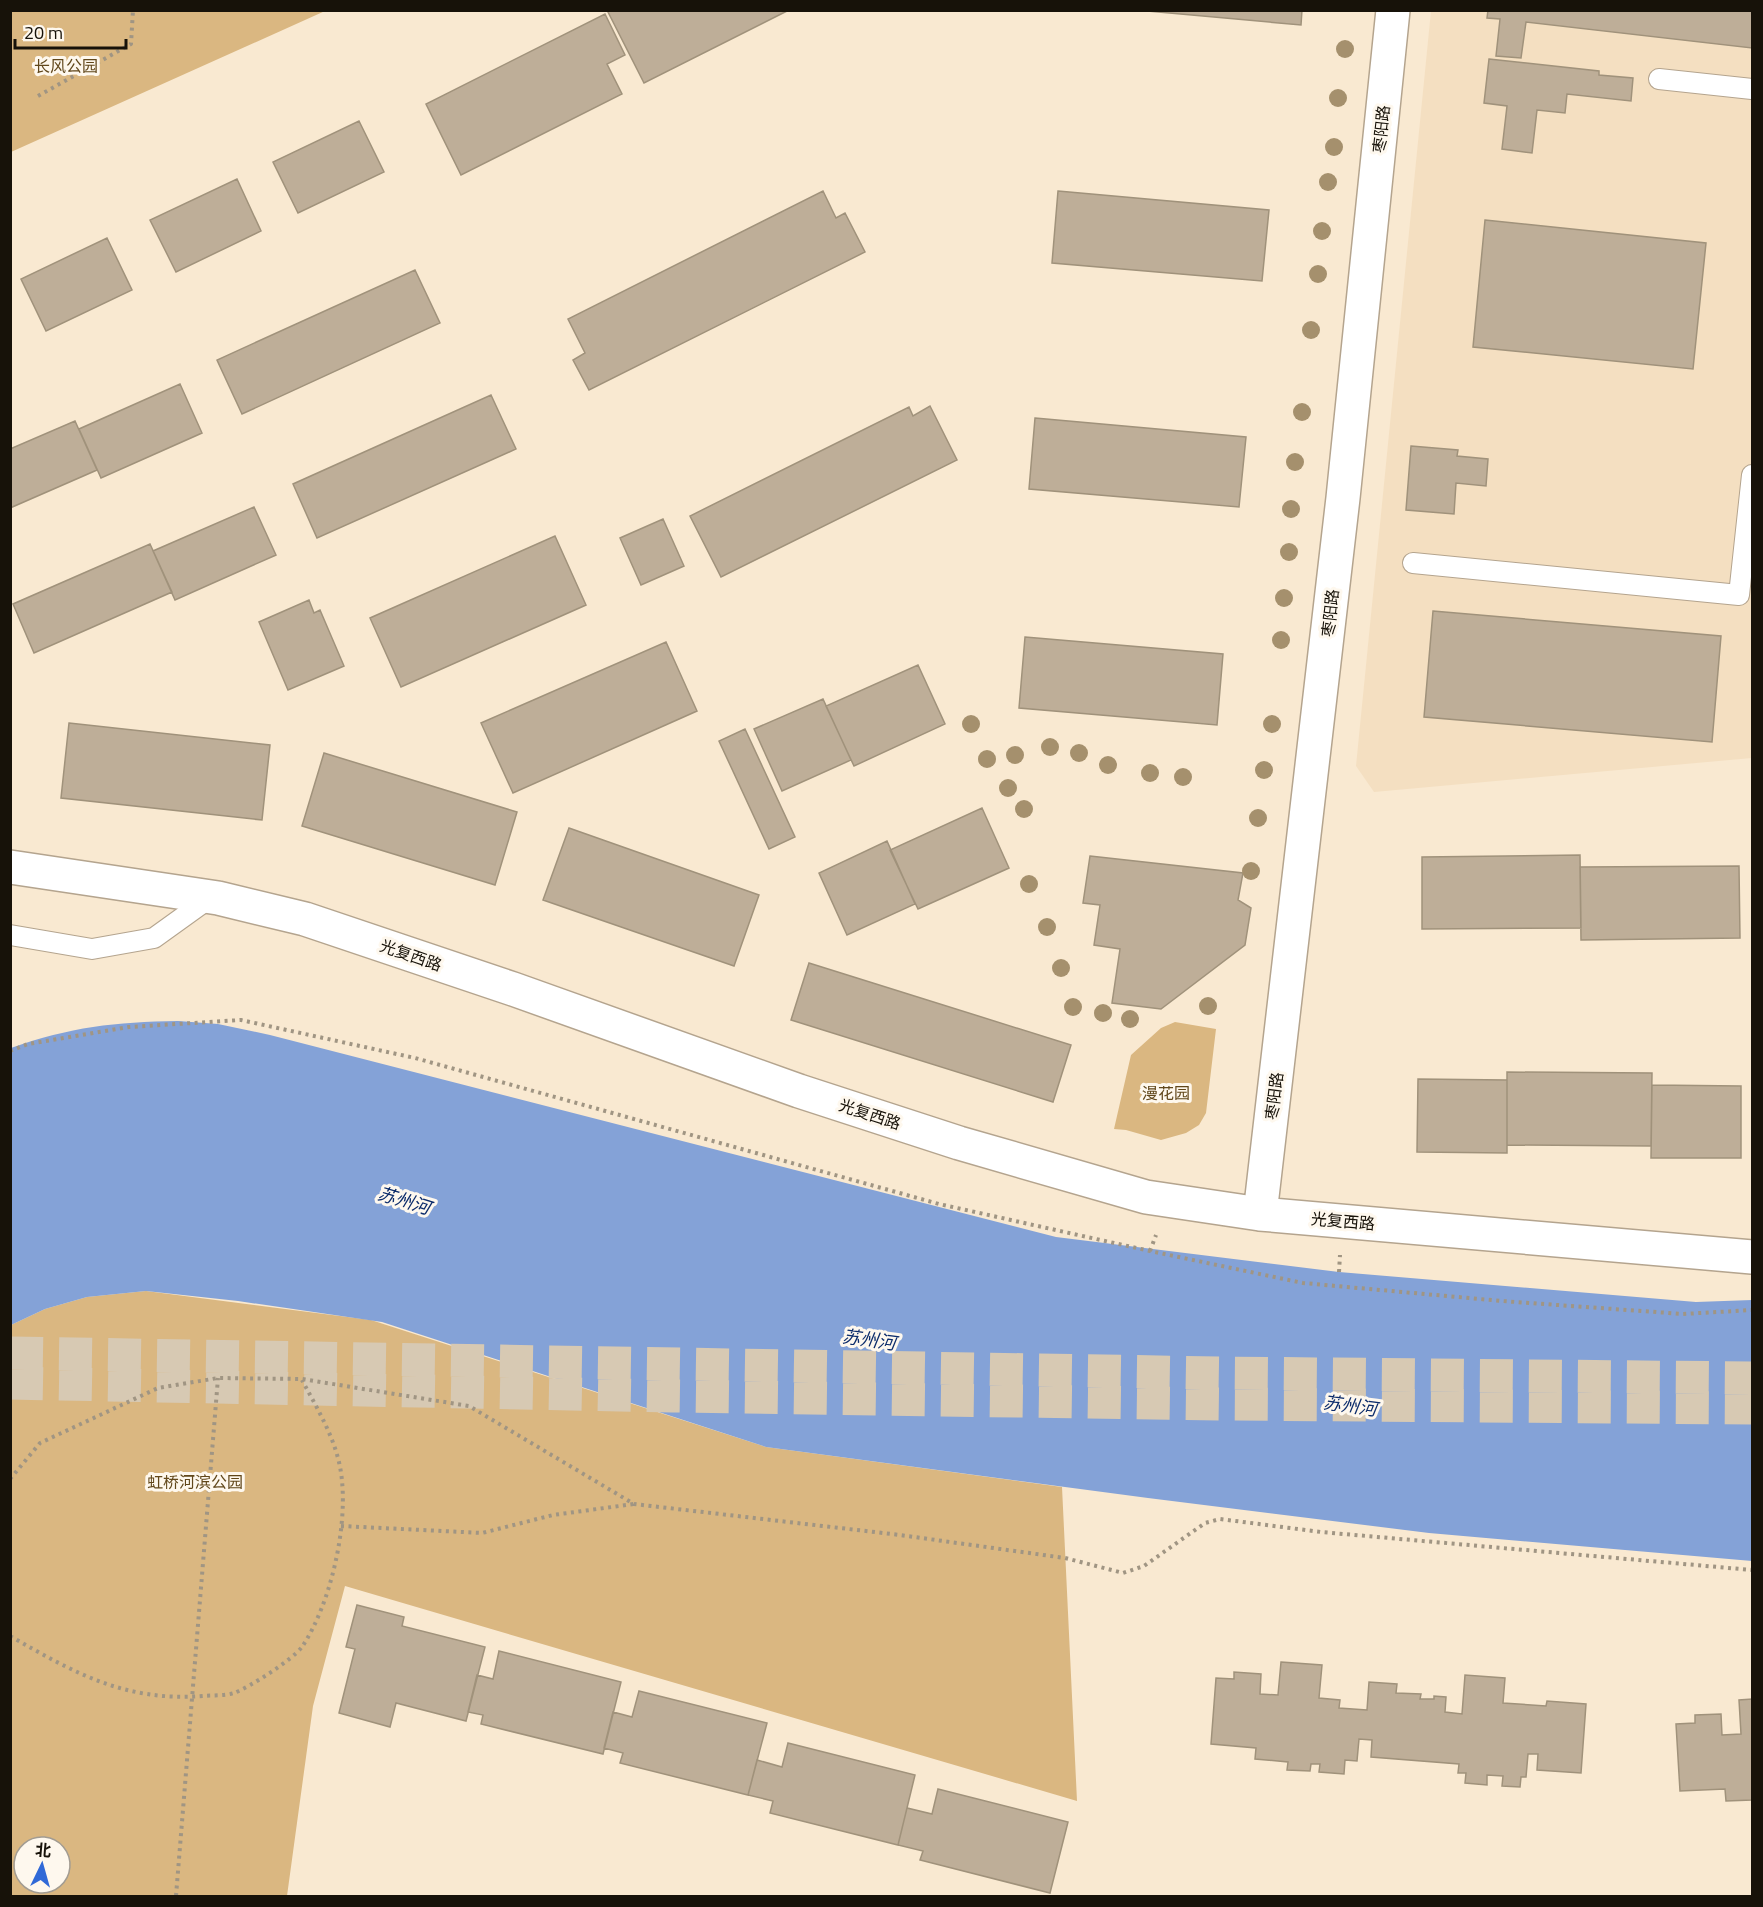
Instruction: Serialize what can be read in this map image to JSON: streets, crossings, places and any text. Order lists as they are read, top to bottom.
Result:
{
  "streets": {
    "street": ["枣阳路", "光复西路"]
  },
  "crossings": [
    ["枣阳路", "光复西路"]
  ],
  "water": ["苏州河"],
  "parks": ["长风公园", "漫花园", "虹桥河滨公园"],
  "scale_bar": "20 m",
  "north": "top"
}
